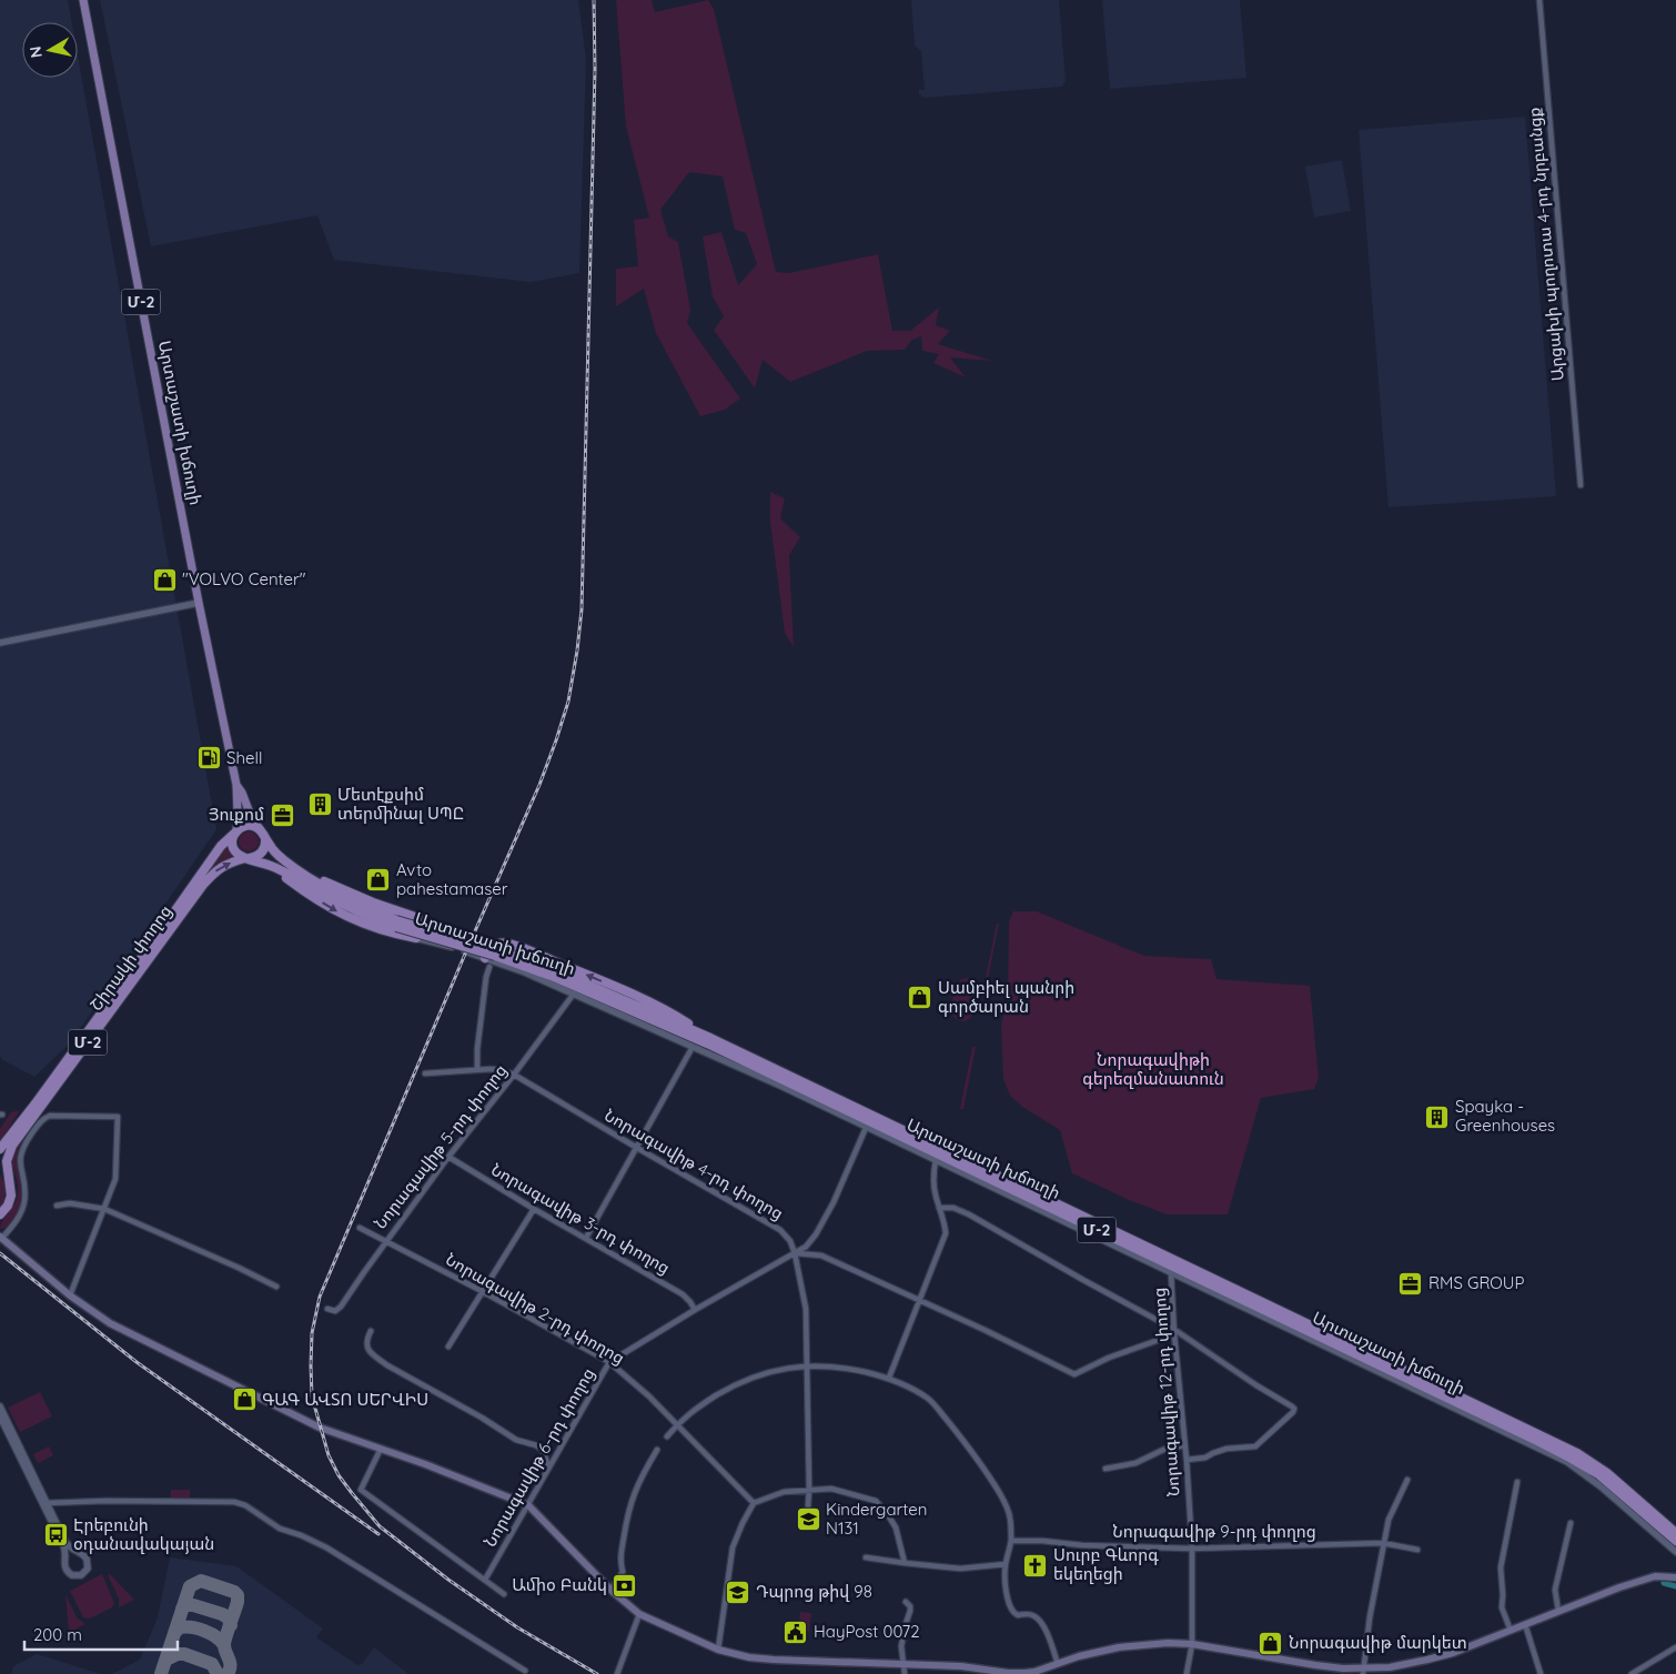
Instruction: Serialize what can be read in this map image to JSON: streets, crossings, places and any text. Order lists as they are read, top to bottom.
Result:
{
  "streets": {
    "highway": ["Մ-2", "Արտաշատի խճուղի", "Շիրակի փողոց"],
    "street": [
      "Արցախի պողոտա 4-րդ նրբանցք",
      "Նորագավիթ 5-րդ փողոց",
      "Նորագավիթ 4-րդ փողոց",
      "Նորագավիթ 3-րդ փողոց",
      "Նորագավիթ 2-րդ փողոց",
      "Նորագավիթ 12-րդ փողոց",
      "Նորագավիթ 6-րդ փողոց",
      "Նորագավիթ 9-րդ փողոց"
    ]
  },
  "crossings": [
    ["Արտաշատի խճուղի", "Շիրակի փողոց"],
    ["Արտաշատի խճուղի", "Նորագավիթ 5-րդ փողոց"],
    ["Արտաշատի խճուղի", "Նորագավիթ 12-րդ փողոց"],
    ["Արտաշատի խճուղի", "Նորագավիթ 6-րդ փողոց"],
    ["Նորագավիթ 5-րդ փողոց", "Նորագավիթ 4-րդ փողոց"],
    ["Նորագավիթ 5-րդ փողոց", "Նորագավիթ 3-րդ փողոց"],
    ["Նորագավիթ 5-րդ փողոց", "Նորագավիթ 2-րդ փողոց"],
    ["Նորագավիթ 4-րդ փողոց", "Նորագավիթ 6-րդ փողոց"],
    ["Նորագավիթ 3-րդ փողոց", "Նորագավիթ 6-րդ փողոց"],
    ["Նորագավիթ 2-րդ փողոց", "Նորագավիթ 6-րդ փողոց"],
    ["Նորագավիթ 12-րդ փողոց", "Նորագավիթ 9-րդ փողոց"]
  ],
  "parks": ["Նորագավիթի գերեզմանատուն"],
  "places": {
    "shop": [
      "\"VOLVO Center\"",
      "Avto pahestamaser",
      "Սամբիել պանրի գործարան",
      "ԳԱԳ ԱՎՏՈ ՍԵՐՎԻՍ",
      "Նորագավիթ մարկետ"
    ],
    "fuel station": ["Shell"],
    "building": ["Մետէքսիմ տերմինալ ՍՊԸ", "Spayka - Greenhouses"],
    "office": ["Յուքոմ", "RMS GROUP"],
    "school or university": ["Kindergarten N131", "Դպրոց թիվ 98"],
    "bus stop": ["Էրեբունի օդանավակայան"],
    "church": ["Սուրբ Գևորգ եկեղեցի"],
    "bank": ["Ամիօ Բանկ"],
    "public building": ["HayPost 0072"]
  },
  "scale_bar": "200 m",
  "north": "left"
}
